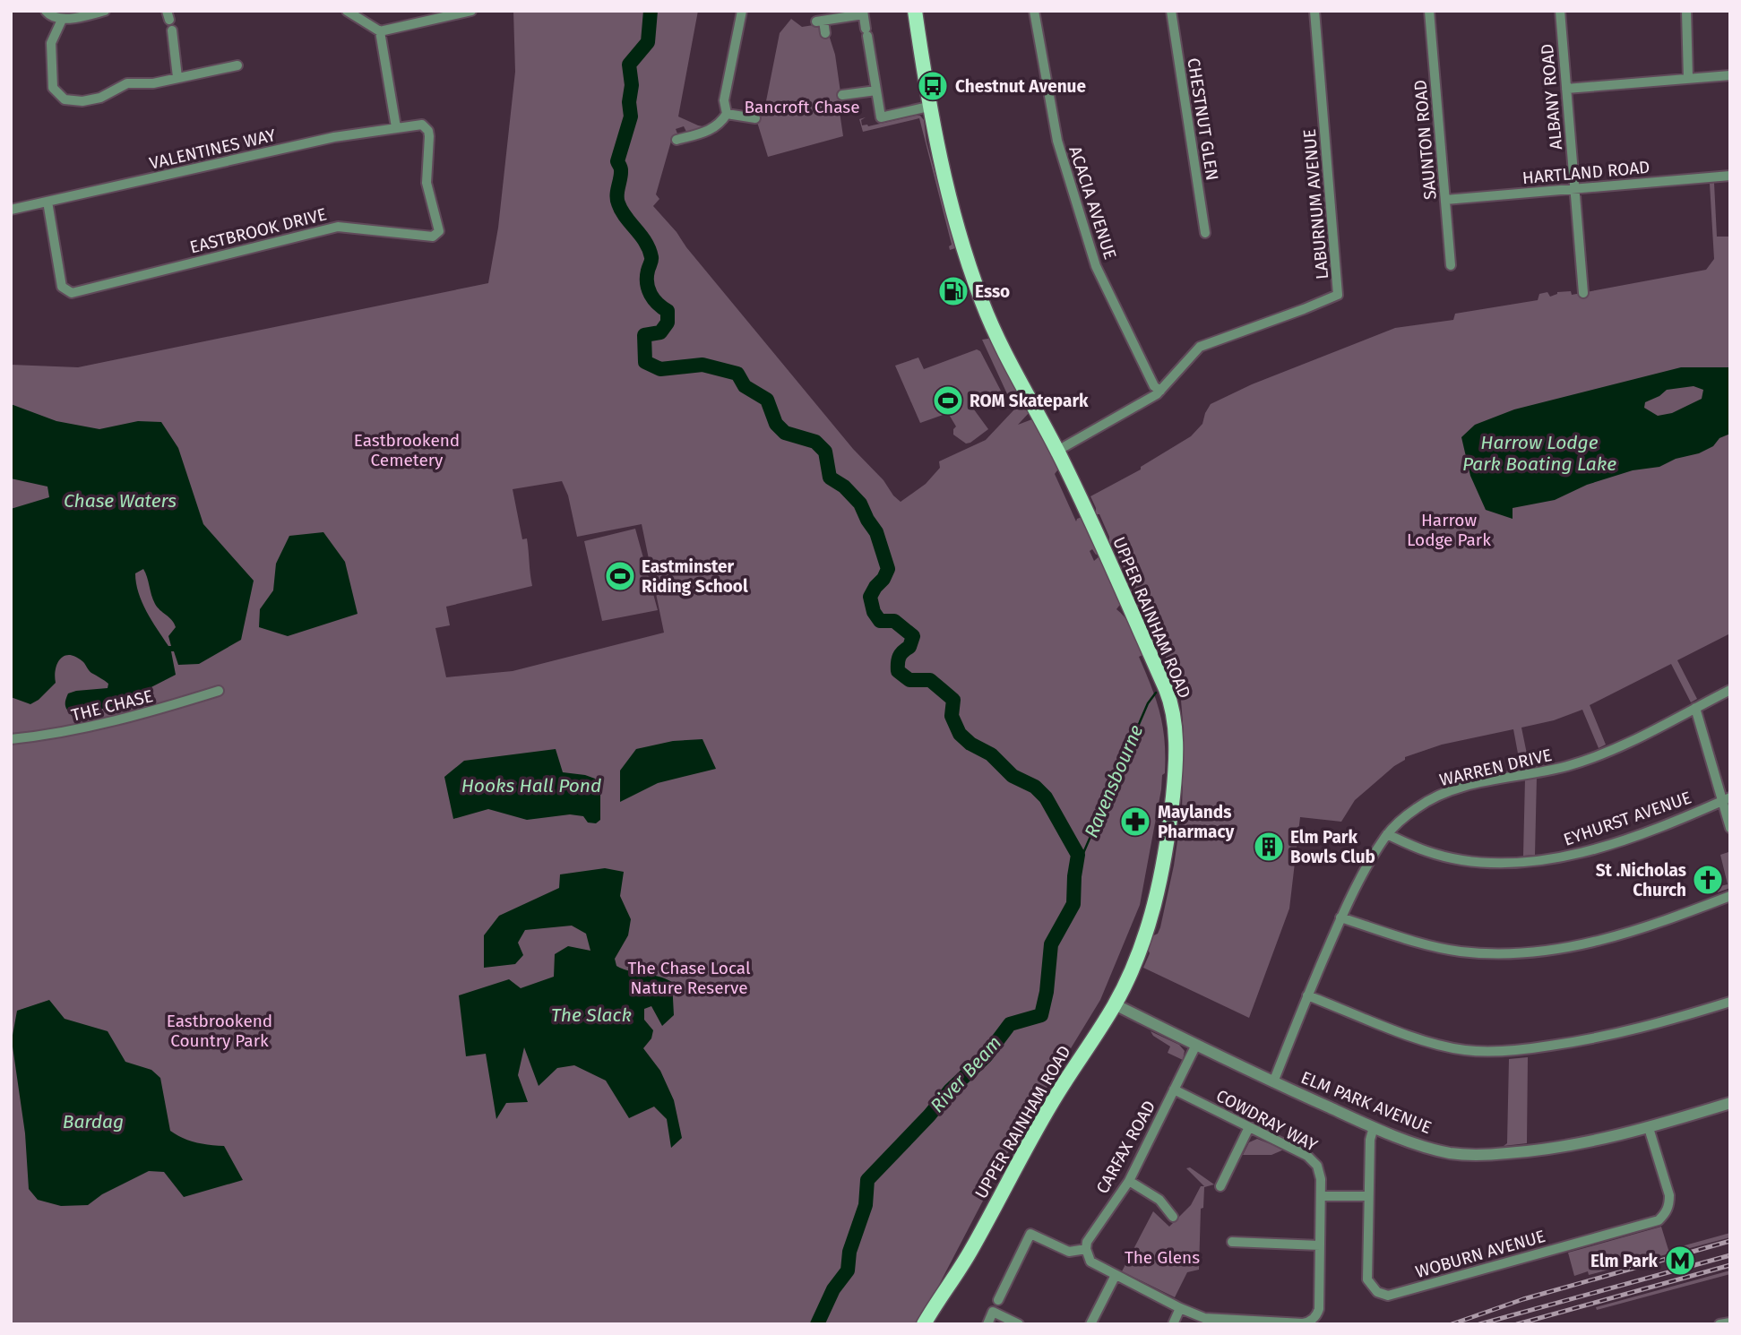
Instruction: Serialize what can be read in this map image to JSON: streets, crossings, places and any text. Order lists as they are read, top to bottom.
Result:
{
  "streets": {
    "main road": ["UPPER RAINHAM ROAD"],
    "street": [
      "ALBANY ROAD",
      "CHESTNUT GLEN",
      "SAUNTON ROAD",
      "VALENTINES WAY",
      "HARTLAND ROAD",
      "ACACIA AVENUE",
      "LABURNUM AVENUE",
      "EASTBROOK DRIVE",
      "THE CHASE",
      "WARREN DRIVE",
      "EYHURST AVENUE",
      "ELM PARK AVENUE",
      "COWDRAY WAY",
      "CARFAX ROAD",
      "WOBURN AVENUE"
    ]
  },
  "crossings": [
    ["ALBANY ROAD", "HARTLAND ROAD"],
    ["SAUNTON ROAD", "HARTLAND ROAD"],
    ["VALENTINES WAY", "EASTBROOK DRIVE"],
    ["ACACIA AVENUE", "LABURNUM AVENUE"],
    ["LABURNUM AVENUE", "UPPER RAINHAM ROAD"],
    ["UPPER RAINHAM ROAD", "ELM PARK AVENUE"],
    ["WARREN DRIVE", "EYHURST AVENUE"],
    ["WARREN DRIVE", "ELM PARK AVENUE"],
    ["ELM PARK AVENUE", "CARFAX ROAD"],
    ["ELM PARK AVENUE", "WOBURN AVENUE"],
    ["COWDRAY WAY", "CARFAX ROAD"]
  ],
  "water": [
    "Harrow Lodge Park Boating Lake",
    "Chase Waters",
    "Ravensbourne",
    "Hooks Hall Pond",
    "The Slack",
    "River Beam",
    "Bardag"
  ],
  "parks": [
    "Bancroft Chase",
    "Eastbrookend Cemetery",
    "Harrow Lodge Park",
    "The Chase Local Nature Reserve",
    "Eastbrookend Country Park",
    "The Glens"
  ],
  "places": {
    "bus stop": ["Chestnut Avenue"],
    "fuel station": ["Esso"],
    "sports": ["ROM Skatepark", "Eastminster Riding School"],
    "pharmacy": ["Maylands Pharmacy"],
    "building": ["Elm Park Bowls Club"],
    "church": ["St .Nicholas Church"],
    "metro station": ["Elm Park"]
  }
}
